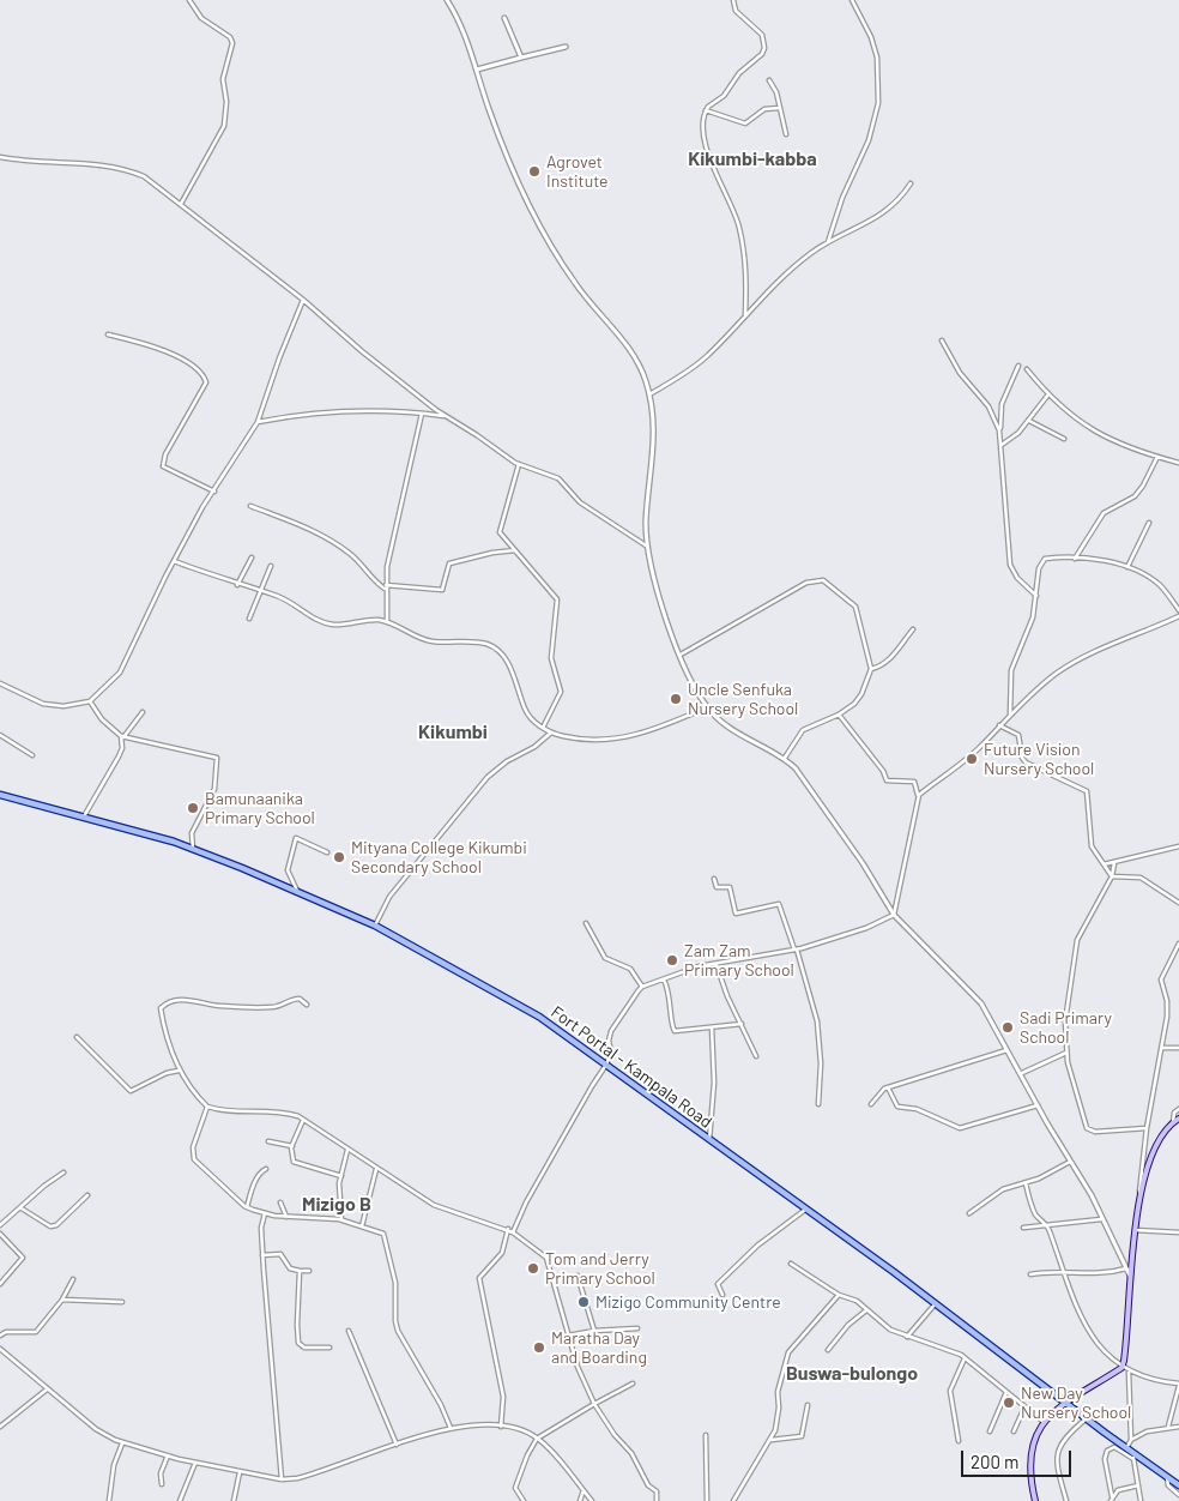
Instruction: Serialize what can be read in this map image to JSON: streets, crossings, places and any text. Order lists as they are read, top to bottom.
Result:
{
  "streets": {
    "main road": ["Fort Portal - Kampala Road"]
  },
  "districts": [
    "Kikumbi-kabba",
    "Kikumbi",
    "Mizigo B",
    "Buswa-bulongo"
  ],
  "places": [
    "Agrovet Institute",
    "Uncle Senfuka Nursery School",
    "Future Vision Nursery School",
    "Bamunaanika Primary School",
    "Mityana College Kikumbi Secondary School",
    "Zam Zam Primary School",
    "Sadi Primary School",
    "Tom and Jerry Primary School",
    "Mizigo Community Centre",
    "Maratha Day and Boarding",
    "New Day Nursery School"
  ],
  "scale_bar": "200 m"
}
